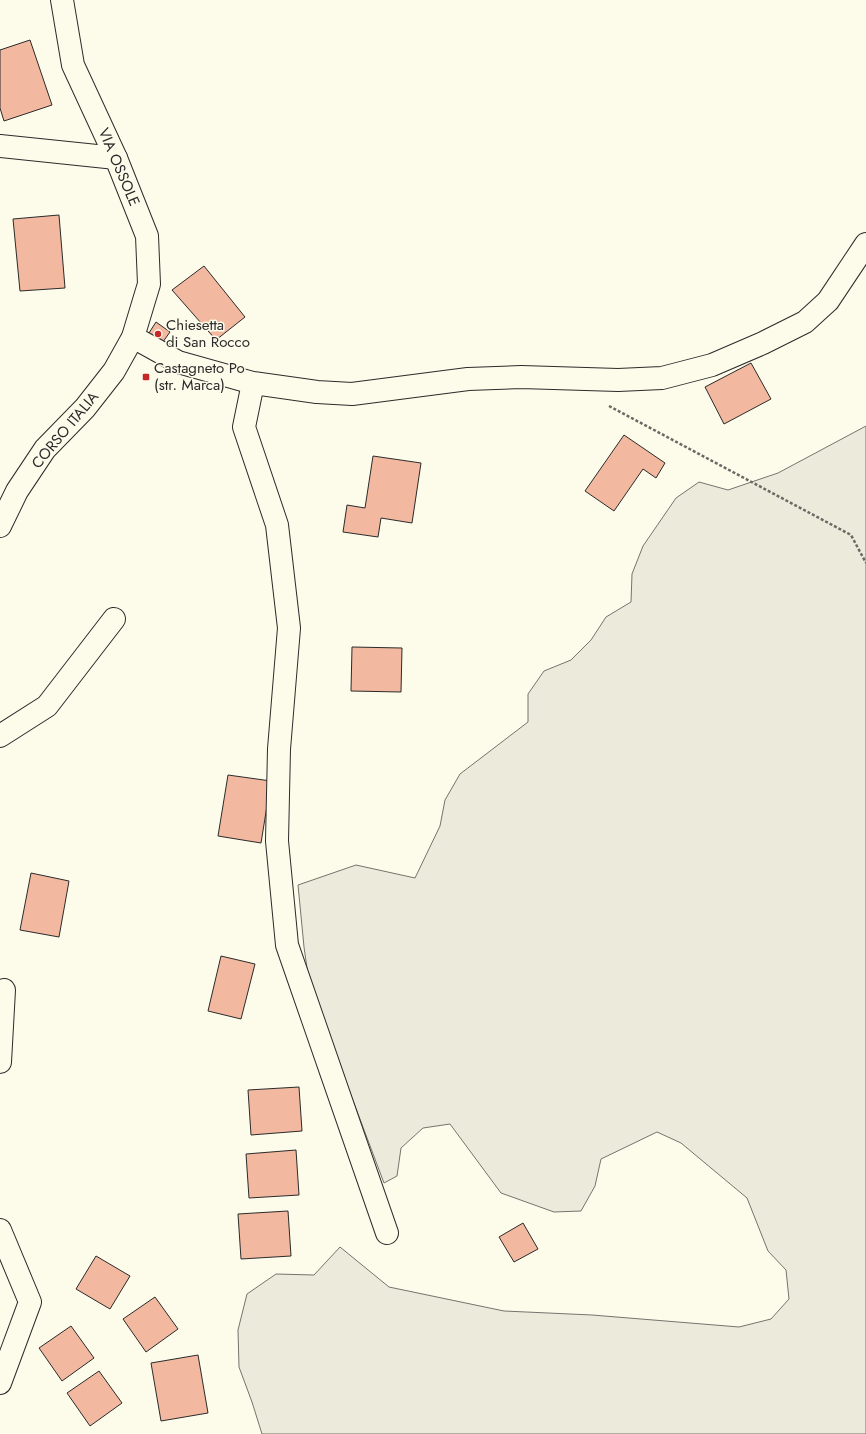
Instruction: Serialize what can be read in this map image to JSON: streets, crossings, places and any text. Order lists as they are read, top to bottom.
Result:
{
  "streets": {
    "street": ["VIA OSSOLE", "CORSO ITALIA"]
  },
  "crossings": [
    ["VIA OSSOLE", "CORSO ITALIA"]
  ],
  "places": {
    "other": ["Chiesetta di San Rocco"],
    "transit": ["Castagneto Po (str. Marca)"]
  }
}
